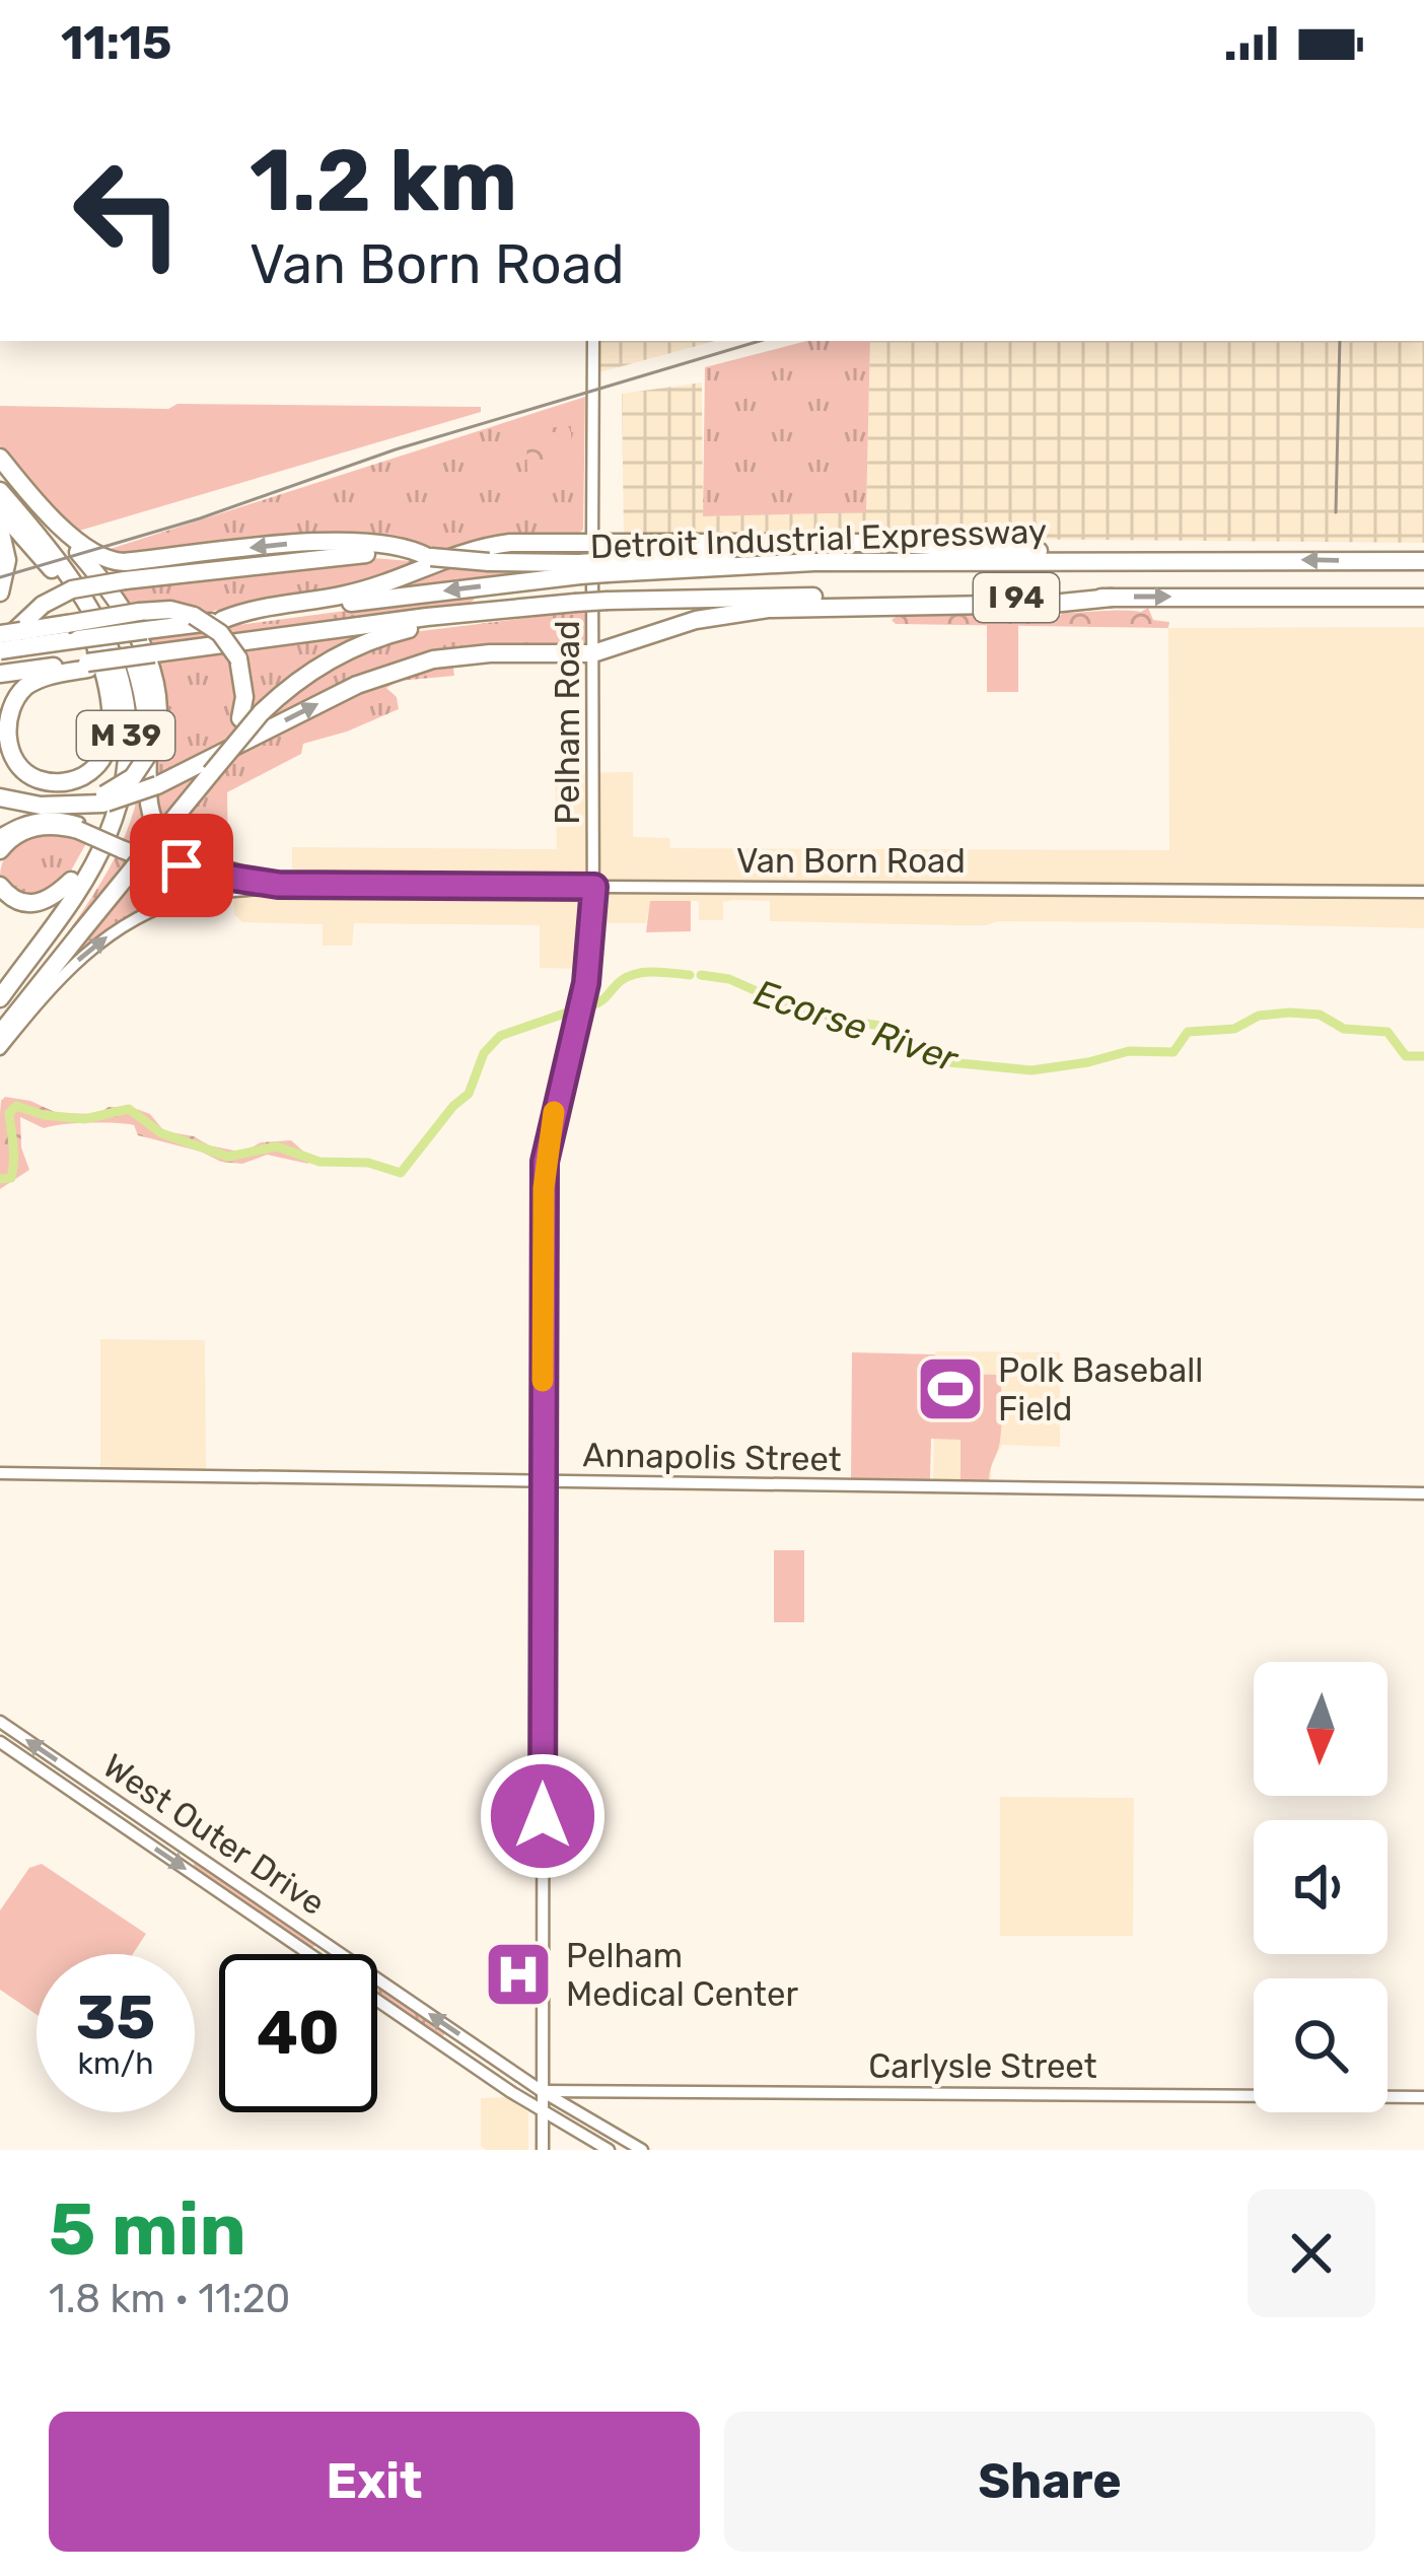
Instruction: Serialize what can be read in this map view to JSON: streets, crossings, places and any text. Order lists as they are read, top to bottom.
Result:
{
  "streets": {
    "highway": ["Detroit Industrial Expressway", "I 94", "M 39"],
    "main road": [
      "Pelham Road",
      "Van Born Road",
      "Annapolis Street",
      "West Outer Drive",
      "Carlysle Street"
    ]
  },
  "crossings": [
    ["Detroit Industrial Expressway", "M 39"],
    ["Pelham Road", "Van Born Road"],
    ["Pelham Road", "Annapolis Street"],
    ["Pelham Road", "West Outer Drive"],
    ["Pelham Road", "Carlysle Street"],
    ["West Outer Drive", "Carlysle Street"]
  ],
  "water": ["Ecorse River"],
  "places": {
    "sports": ["Polk Baseball Field"],
    "hospital": ["Pelham Medical Center"]
  },
  "north": "bottom",
  "page": {
    "status": "11:15",
    "turn": ["1.2 km", "Van Born Road"],
    "speed": "35 km/h",
    "limit": "40",
    "heading": ["5 min", "1.8 km · 11:20"],
    "buttons": ["Exit", "Share"]
  }
}
